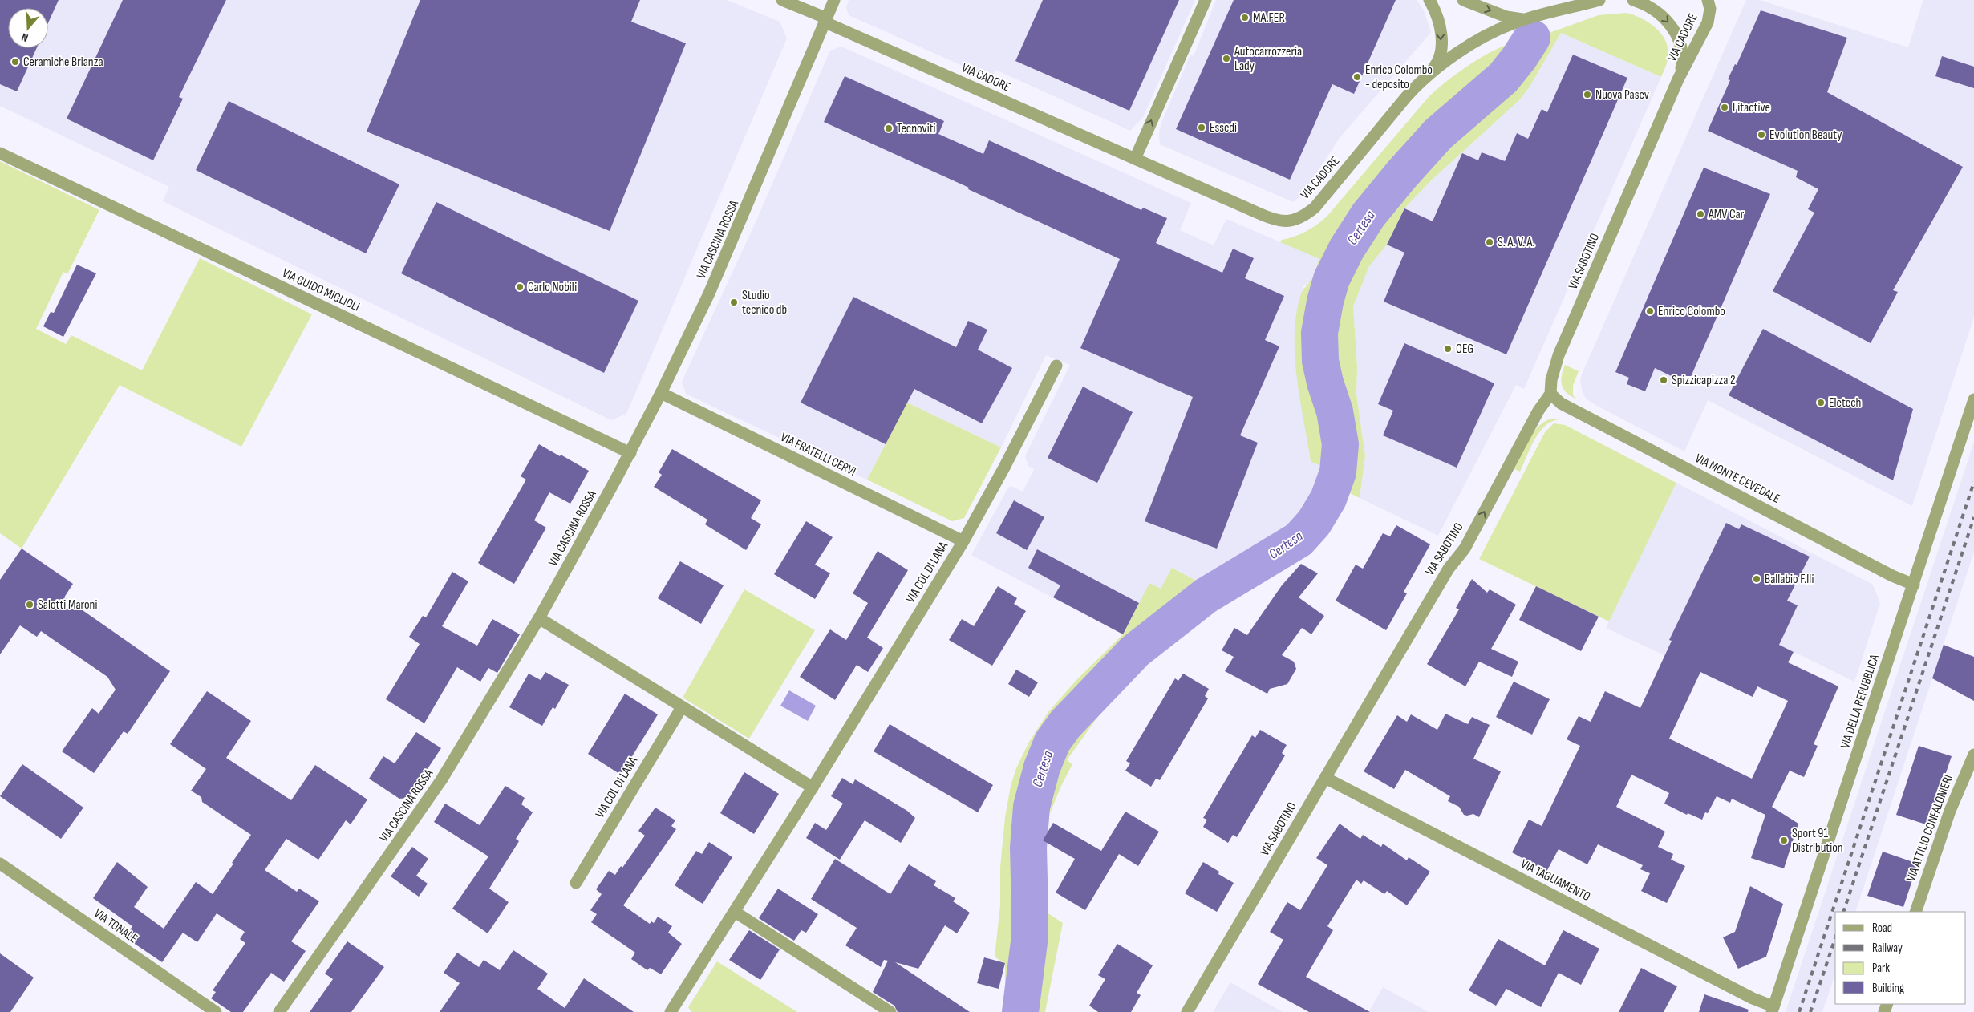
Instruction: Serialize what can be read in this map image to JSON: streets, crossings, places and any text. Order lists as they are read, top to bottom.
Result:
{
  "streets": {
    "street": [
      "VIA CADORE",
      "VIA CASCINA ROSSA",
      "VIA SABOTINO",
      "VIA GUIDO MIGLIOLI",
      "VIA FRATELLI CERVI",
      "VIA MONTE CEVEDALE",
      "VIA COL DI LANA",
      "VIA DELLA REPUBBLICA",
      "VIA ATTILIO CONFALONIERI",
      "VIA TAGLIAMENTO",
      "VIA TONALE"
    ]
  },
  "crossings": [
    ["VIA CADORE", "VIA CASCINA ROSSA"],
    ["VIA CADORE", "VIA SABOTINO"],
    ["VIA CASCINA ROSSA", "VIA GUIDO MIGLIOLI"],
    ["VIA CASCINA ROSSA", "VIA FRATELLI CERVI"],
    ["VIA SABOTINO", "VIA MONTE CEVEDALE"],
    ["VIA SABOTINO", "VIA TAGLIAMENTO"],
    ["VIA FRATELLI CERVI", "VIA COL DI LANA"],
    ["VIA MONTE CEVEDALE", "VIA DELLA REPUBBLICA"],
    ["VIA DELLA REPUBBLICA", "VIA TAGLIAMENTO"]
  ],
  "one_way": ["VIA SABOTINO"],
  "water": ["Certesa"],
  "places": [
    "MA.FER",
    "Autocarrozzeria Lady",
    "Ceramiche Brianza",
    "Enrico Colombo - deposito",
    "Nuova Pasev",
    "Fitactive",
    "Essedi",
    "Tecnoviti",
    "Evolution Beauty",
    "AMV Car",
    "S. A. V. A.",
    "Carlo Nobili",
    "Studio tecnico db",
    "Enrico Colombo",
    "OEG",
    "Spizzicapizza 2",
    "Eletech",
    "Ballabio F.lli",
    "Salotti Maroni",
    "Sport 91 Distribution"
  ],
  "legend": [
    "Road",
    "Railway",
    "Park",
    "Building"
  ],
  "north": "bottom"
}
